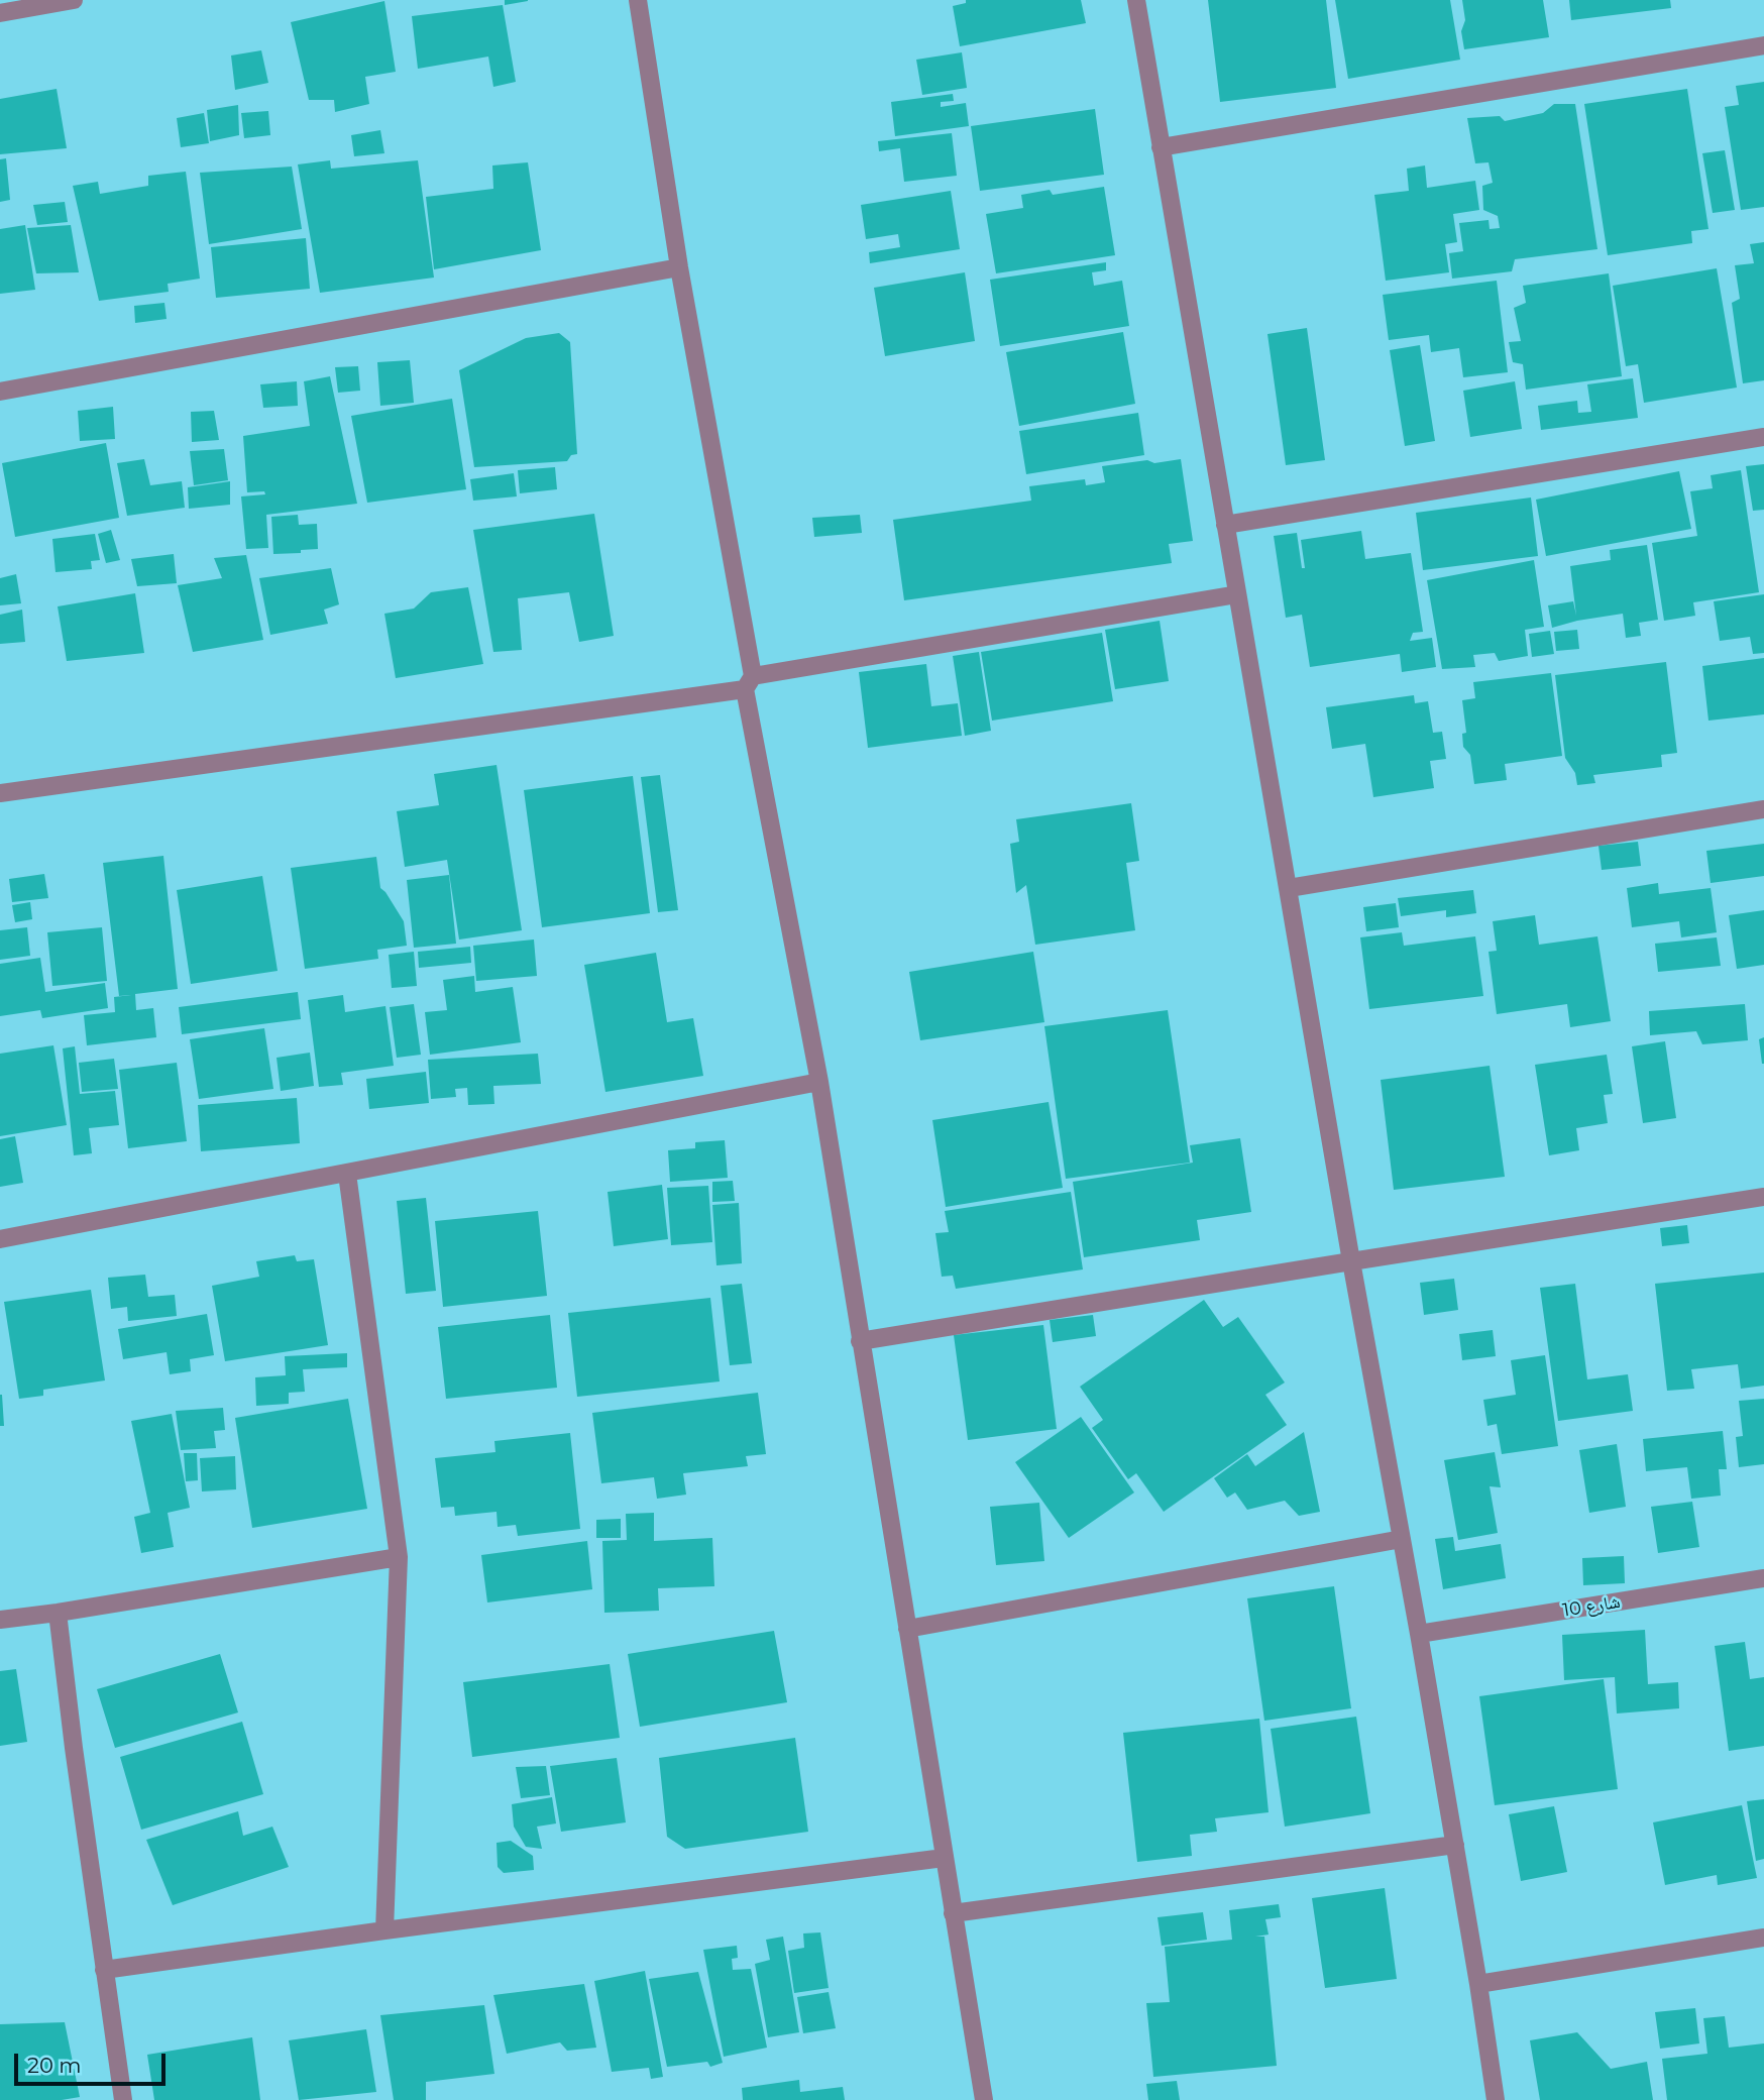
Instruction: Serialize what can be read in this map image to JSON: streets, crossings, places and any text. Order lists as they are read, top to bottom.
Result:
{
  "streets": {
    "street": ["شارع 10"]
  },
  "scale_bar": "20 m"
}
